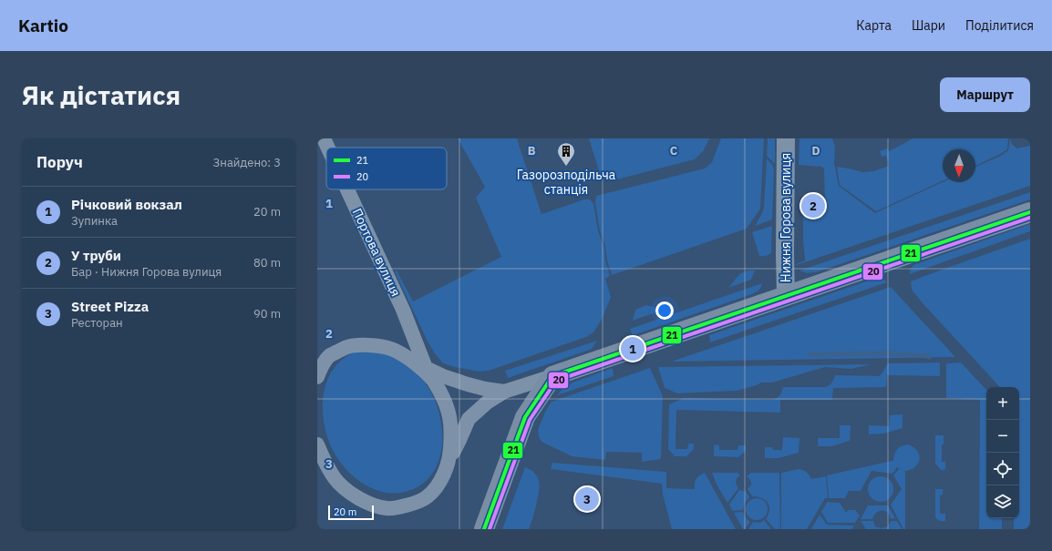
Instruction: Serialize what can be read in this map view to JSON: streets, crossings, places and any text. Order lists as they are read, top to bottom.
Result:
{
  "streets": {
    "street": ["Нижня Горова вулиця", "Портова вулиця"]
  },
  "places": {
    "building": ["Газорозподільча станція"]
  },
  "lines": ["transit line 21", "transit line 20"],
  "legend": ["21", "20"],
  "scale_bar": "20 m",
  "north": "bottom",
  "page": {
    "header": "Kartio",
    "nav": ["Карта", "Шари", "Поділитися"],
    "buttons": "Маршрут",
    "title": "Як дістатися",
    "heading": ["Поруч", "Знайдено: 3"],
    "list": [
      {
        "mark": "1",
        "name": "Річковий вокзал",
        "note": "Зупинка",
        "value": "20 m"
      },
      {
        "mark": "2",
        "name": "У труби",
        "note": "Бар · Нижня Горова вулиця",
        "value": "80 m"
      },
      {
        "mark": "3",
        "name": "Street Pizza",
        "note": "Ресторан",
        "value": "90 m"
      }
    ],
    "pins": ["2", "1", "3"],
    "map_buttons": ["+", "−"],
    "scale": "20 m"
  },
  "grid": {
    "columns": ["B", "C", "D"],
    "rows": ["1", "2", "3"]
  }
}
